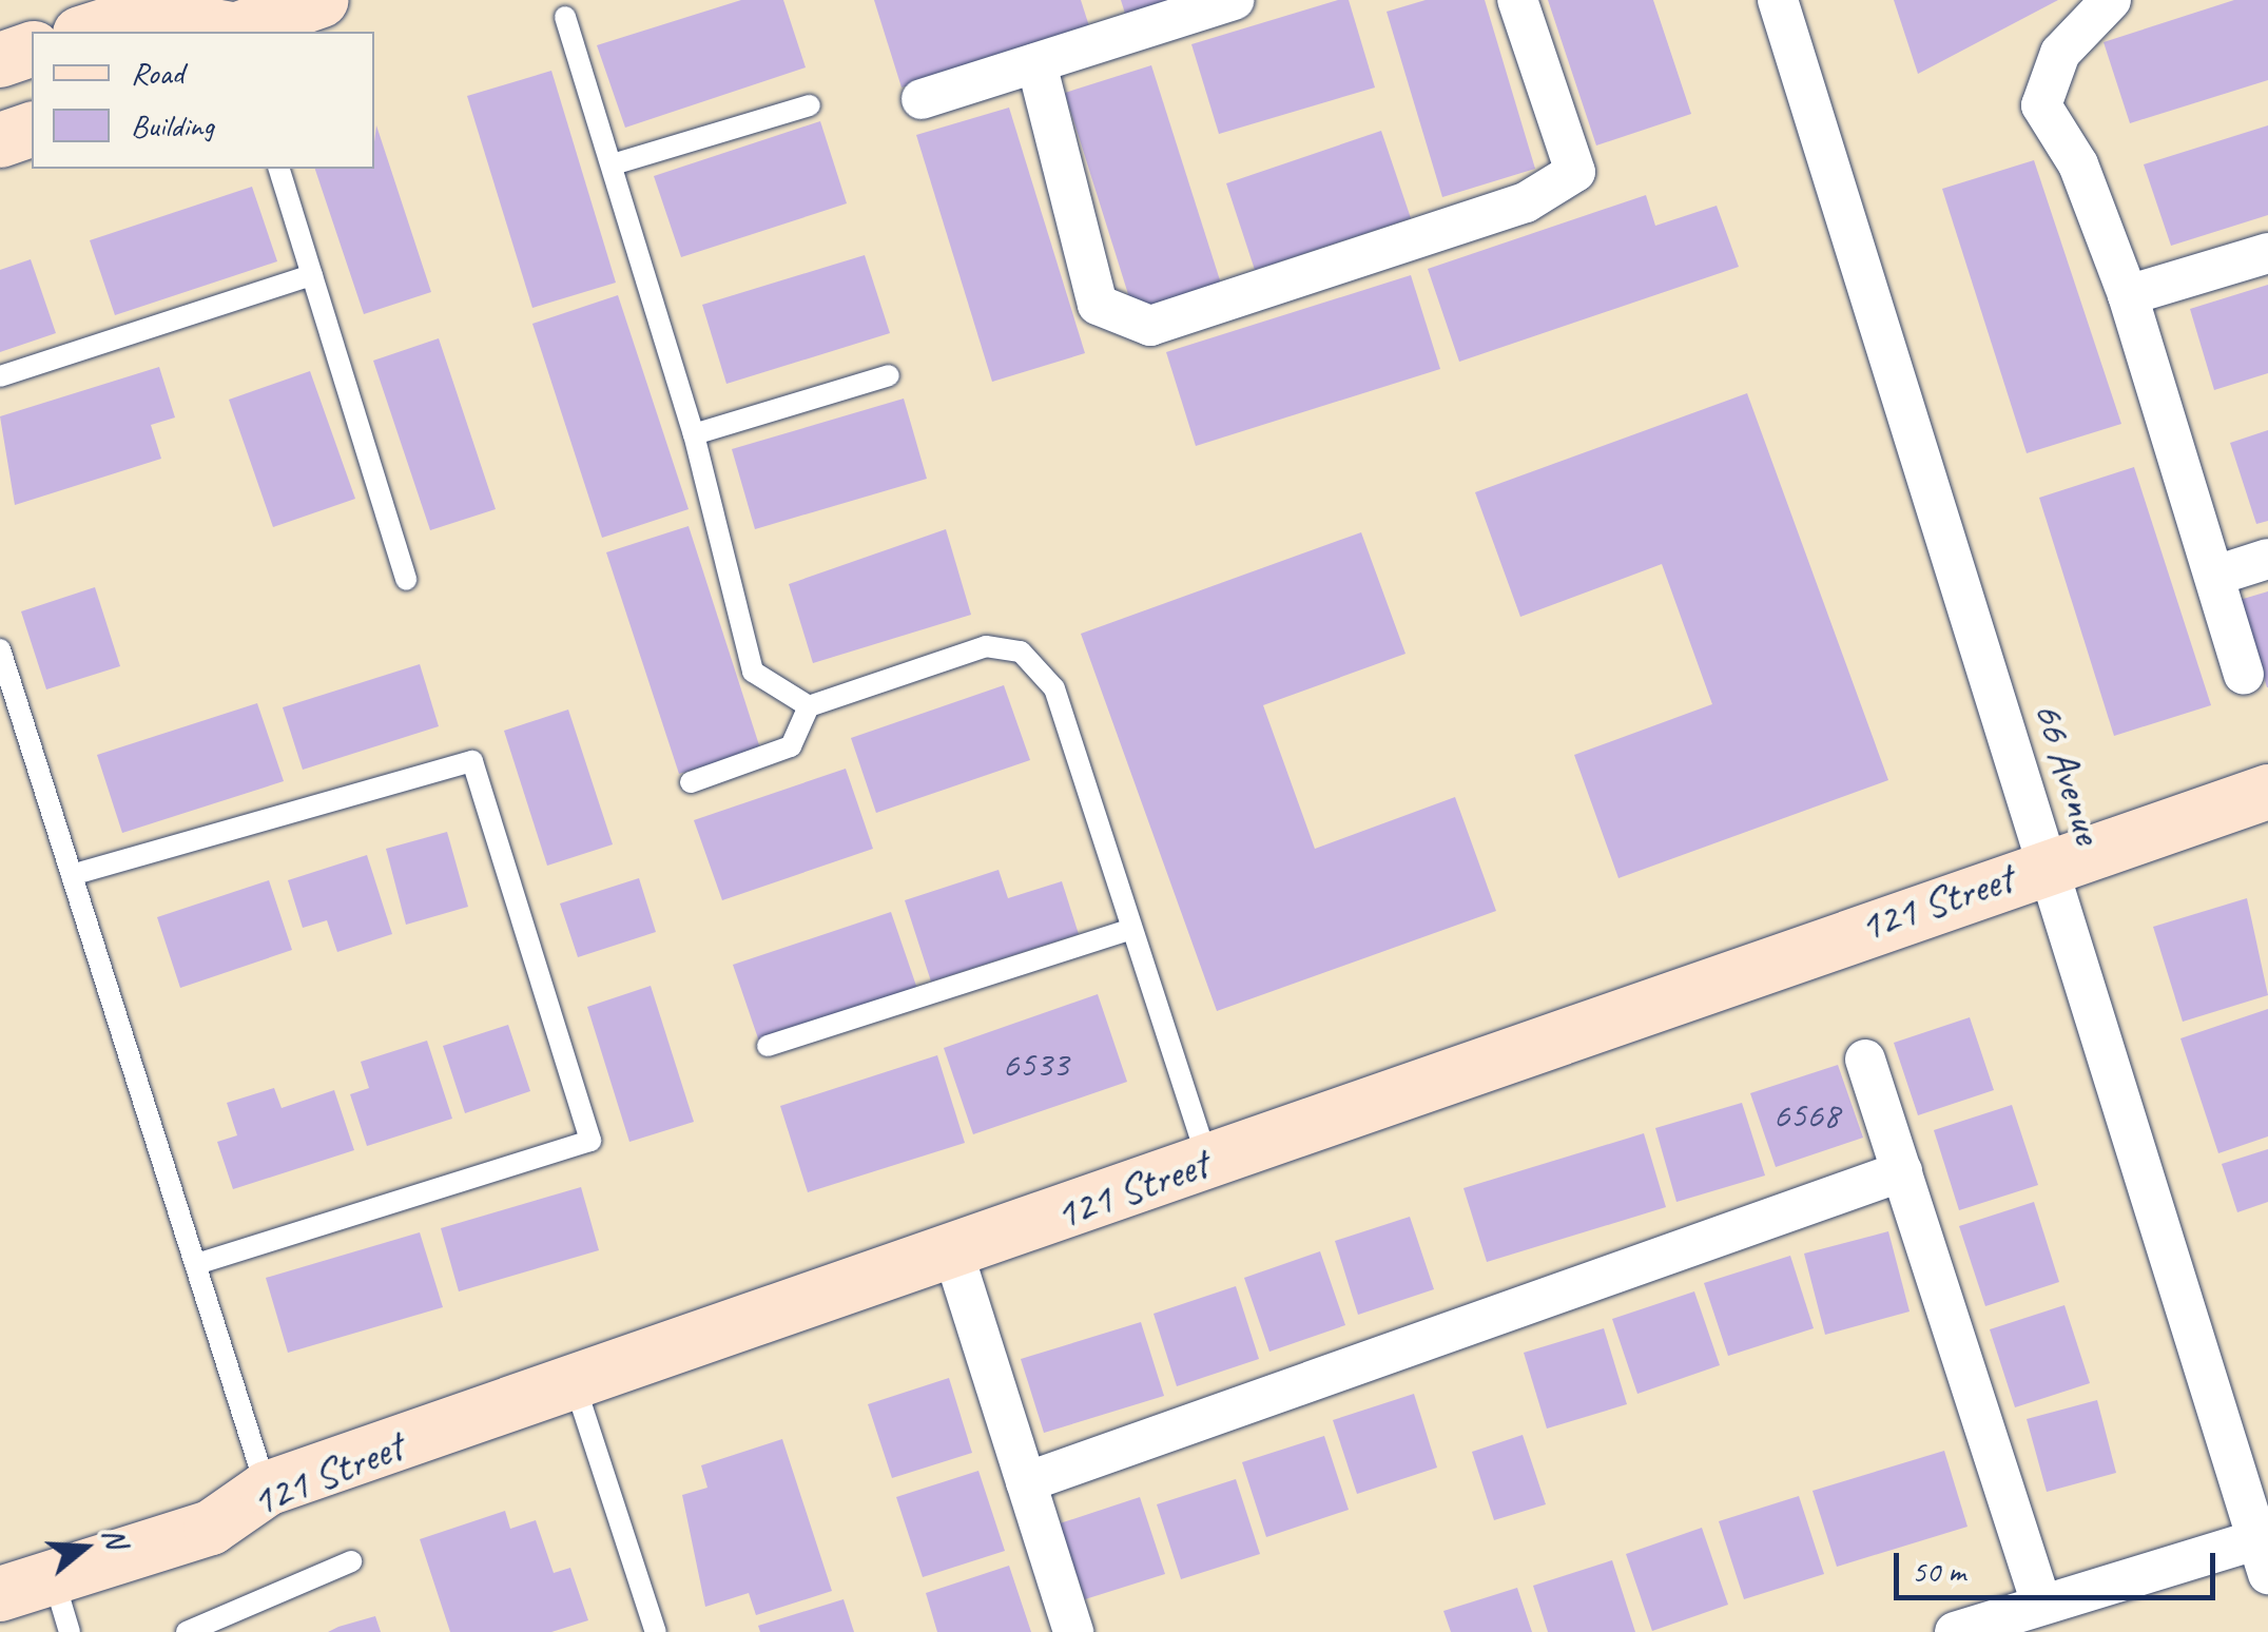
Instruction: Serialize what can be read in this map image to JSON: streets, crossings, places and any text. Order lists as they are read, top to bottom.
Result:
{
  "streets": {
    "street": ["66 Avenue", "121 Street"]
  },
  "crossings": [
    ["66 Avenue", "121 Street"]
  ],
  "house_numbers": ["6533", "6568"],
  "legend": ["Road", "Building"],
  "scale_bar": "50 m",
  "north": "right"
}
